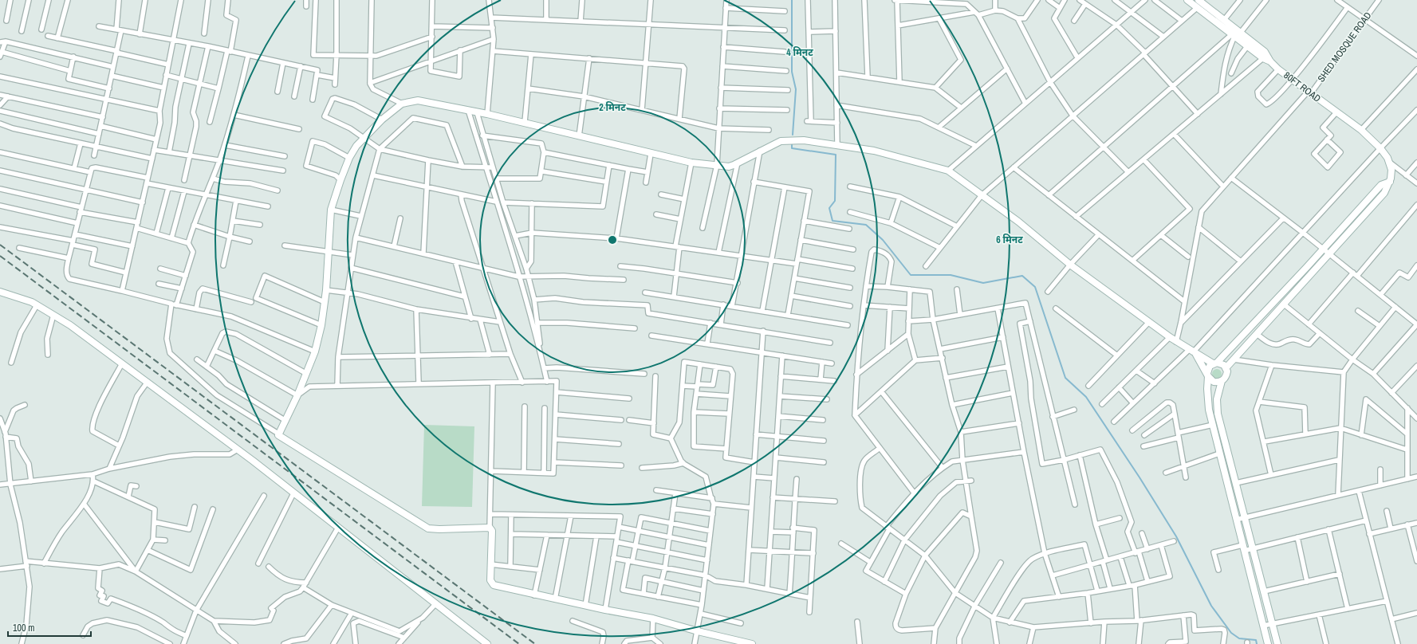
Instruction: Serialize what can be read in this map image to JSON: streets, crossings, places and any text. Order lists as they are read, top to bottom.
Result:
{
  "streets": {
    "main road": ["80FT ROAD"],
    "street": ["SHED MOSQUE ROAD"]
  },
  "crossings": [
    ["SHED MOSQUE ROAD", "80FT ROAD"]
  ],
  "scale_bar": "100 m",
  "rings": ["4 मिनट", "2 मिनट", "6 मिनट"]
}
